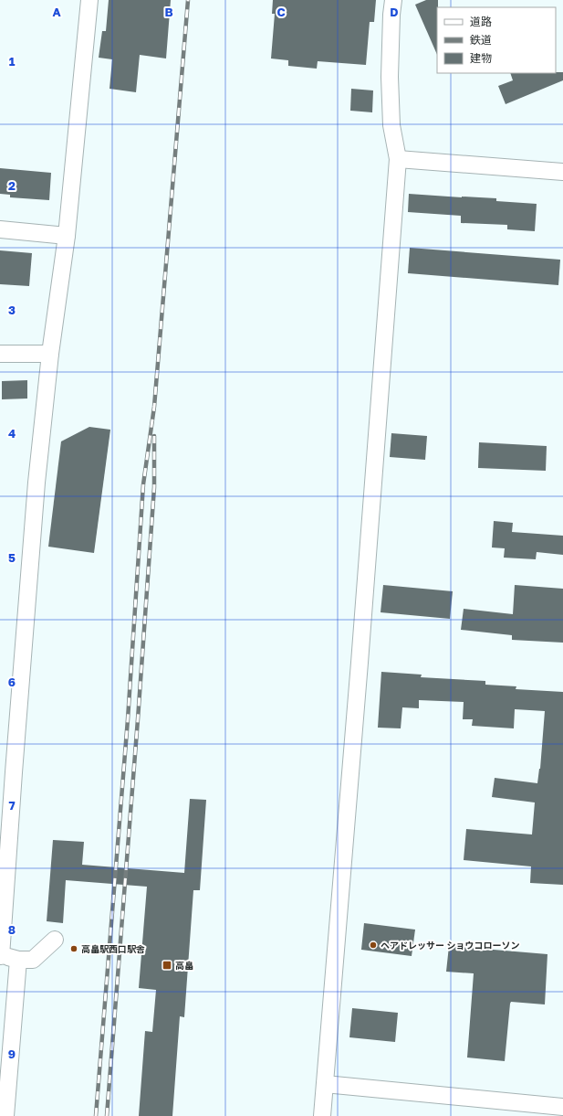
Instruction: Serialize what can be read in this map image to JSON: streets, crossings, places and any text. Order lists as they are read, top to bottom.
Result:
{
  "places": {
    "other": ["ヘアドレッサー ショウコローソン", "高畠駅西口駅舎"],
    "transit": ["高畠"]
  },
  "legend": ["道路", "鉄道", "建物"],
  "grid": {
    "columns": [
      "A",
      "B",
      "C",
      "D"
    ],
    "rows": [
      "1",
      "2",
      "3",
      "4",
      "5",
      "6",
      "7",
      "8",
      "9"
    ]
  }
}
